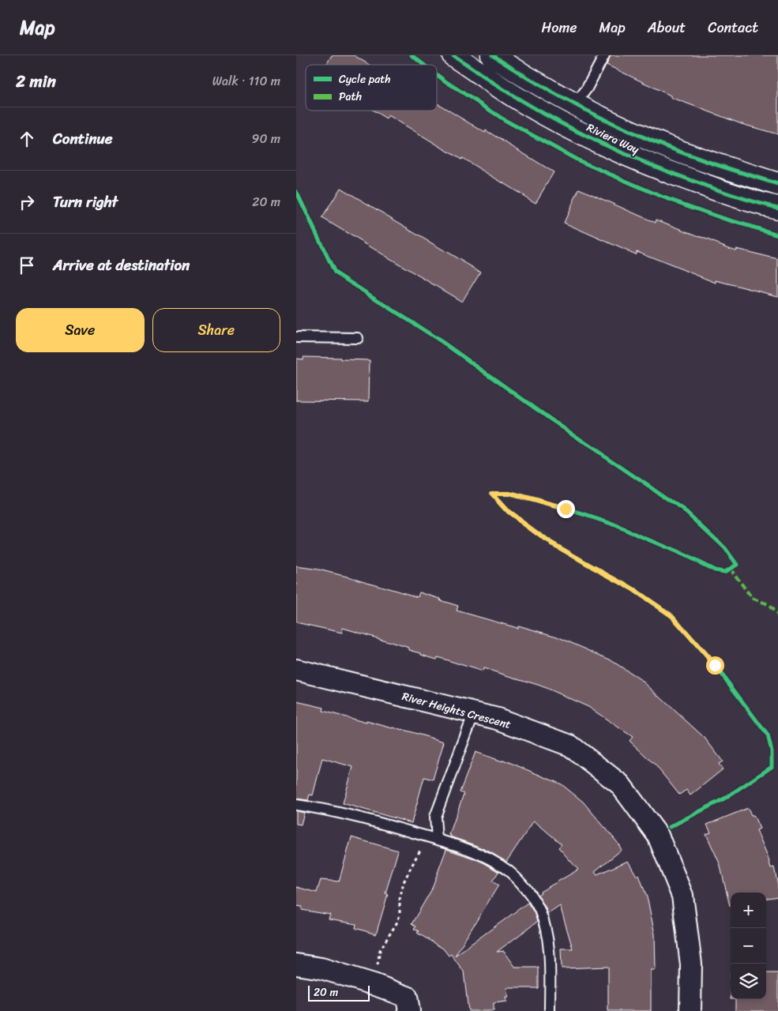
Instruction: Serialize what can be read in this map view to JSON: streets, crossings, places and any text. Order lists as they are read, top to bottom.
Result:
{
  "streets": {
    "street": ["Riviera Way", "River Heights Crescent"]
  },
  "legend": ["Cycle path", "Path"],
  "scale_bar": "20 m",
  "page": {
    "header": "Map",
    "nav": [
      "Home",
      "Map",
      "About",
      "Contact"
    ],
    "heading": ["2 min", "Walk · 110 m"],
    "list": [
      ["Continue", "90 m"],
      ["Turn right", "20 m"],
      "Arrive at destination"
    ],
    "buttons": ["Save", "Share"],
    "map_buttons": ["+", "−"],
    "scale": "20 m"
  }
}
